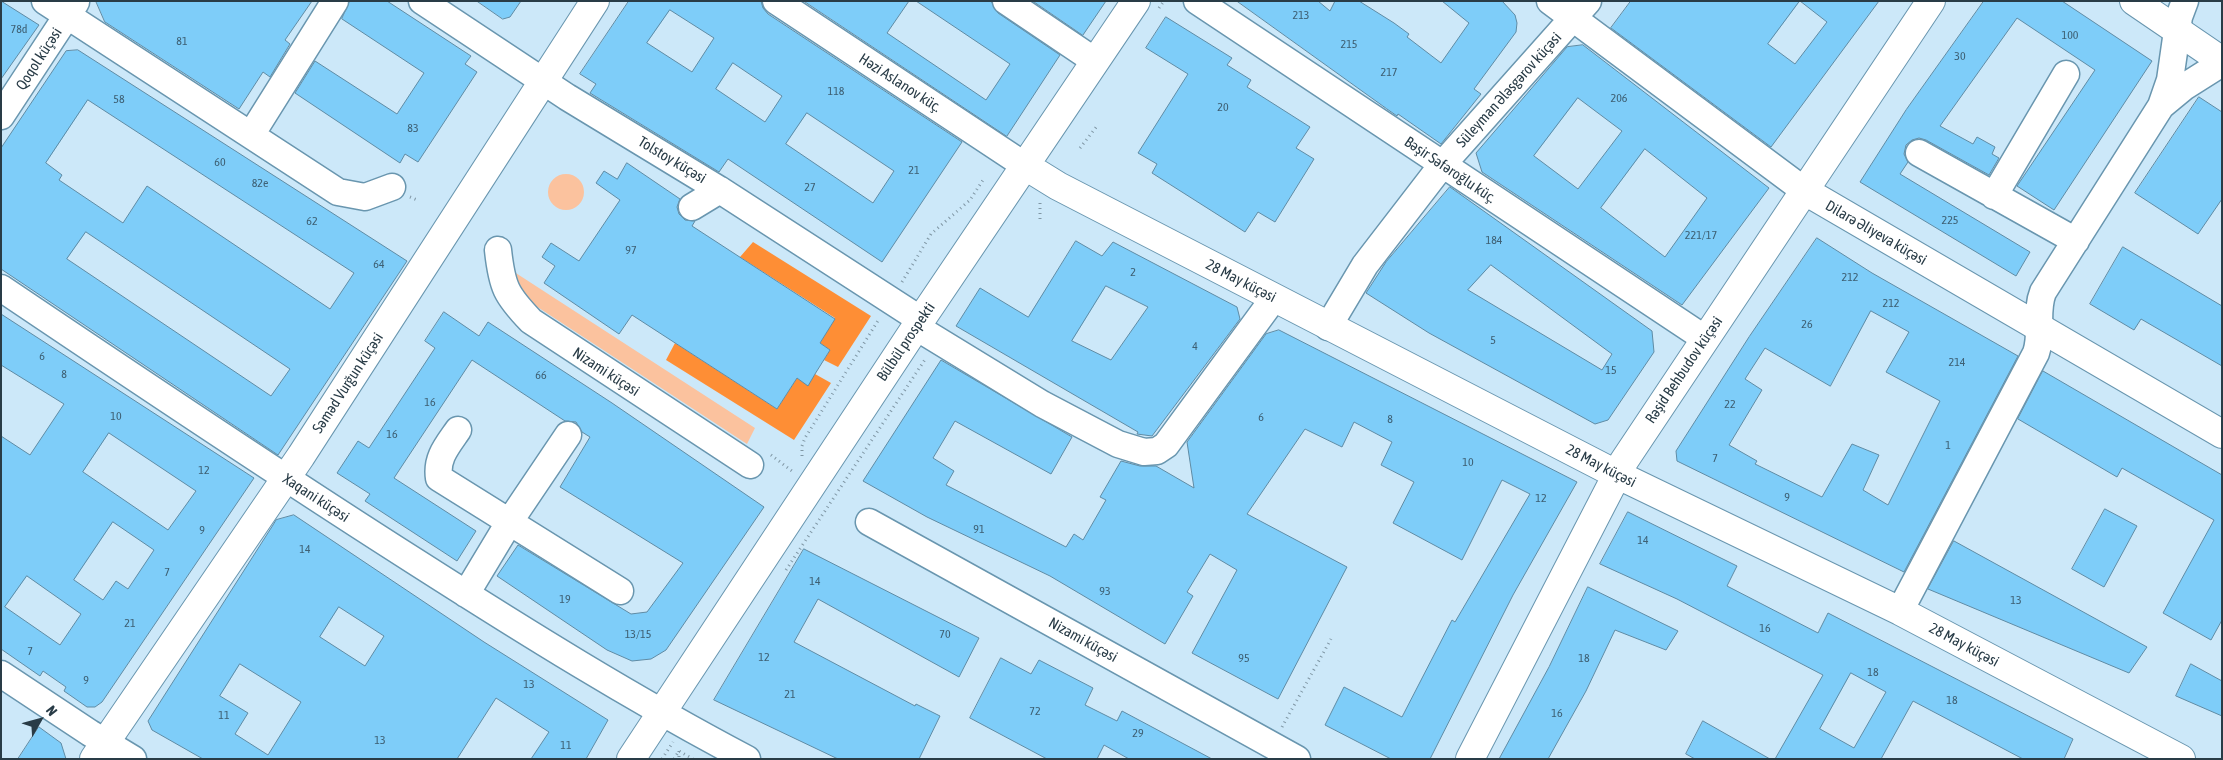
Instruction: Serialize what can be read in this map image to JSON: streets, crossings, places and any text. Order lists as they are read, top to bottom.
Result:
{
  "streets": {
    "main road": [
      "Dilarə Əliyeva küçəsi",
      "28 May küçəsi",
      "Bülbül prospekti",
      "Rəşid Behbudov küçəsi",
      "Səməd Vurğun küçəsi"
    ],
    "street": [
      "Qoqol küçəsi",
      "Həzi Aslanov küç.",
      "Süleyman Ələsgərov küçəsi",
      "Tolstoy küçəsi",
      "Bəşir Səfəroğlu küç.",
      "Nizami küçəsi",
      "Xaqani küçəsi"
    ]
  },
  "crossings": [
    ["Həzi Aslanov küç.", "28 May küçəsi"],
    ["Həzi Aslanov küç.", "Bülbül prospekti"],
    ["Süleyman Ələsgərov küçəsi", "Bəşir Səfəroğlu küç."],
    ["Süleyman Ələsgərov küçəsi", "Dilarə Əliyeva küçəsi"],
    ["Süleyman Ələsgərov küçəsi", "28 May küçəsi"],
    ["Tolstoy küçəsi", "28 May küçəsi"],
    ["Tolstoy küçəsi", "Bülbül prospekti"],
    ["Tolstoy küçəsi", "Səməd Vurğun küçəsi"],
    ["Bəşir Səfəroğlu küç.", "Rəşid Behbudov küçəsi"],
    ["Dilarə Əliyeva küçəsi", "Rəşid Behbudov küçəsi"],
    ["28 May küçəsi", "Bülbül prospekti"],
    ["28 May küçəsi", "Rəşid Behbudov küçəsi"],
    ["Bülbül prospekti", "Xaqani küçəsi"],
    ["Səməd Vurğun küçəsi", "Xaqani küçəsi"]
  ],
  "house_numbers": [
    "213",
    "78d",
    "100",
    "81",
    "215",
    "30",
    "217",
    "118",
    "206",
    "58",
    "20",
    "83",
    "60",
    "21",
    "82e",
    "27",
    "225",
    "62",
    "221/17",
    "184",
    "97",
    "64",
    "2",
    "212",
    "212",
    "26",
    "5",
    "4",
    "6",
    "214",
    "15",
    "8",
    "66",
    "16",
    "22",
    "10",
    "6",
    "8",
    "16",
    "1",
    "7",
    "10",
    "12",
    "9",
    "12",
    "91",
    "9",
    "14",
    "14",
    "7",
    "14",
    "93",
    "19",
    "13",
    "21",
    "16",
    "13/15",
    "70",
    "7",
    "12",
    "95",
    "18",
    "18",
    "9",
    "13",
    "21",
    "18",
    "72",
    "16",
    "11",
    "29",
    "13",
    "11"
  ],
  "north": "top right"
}
